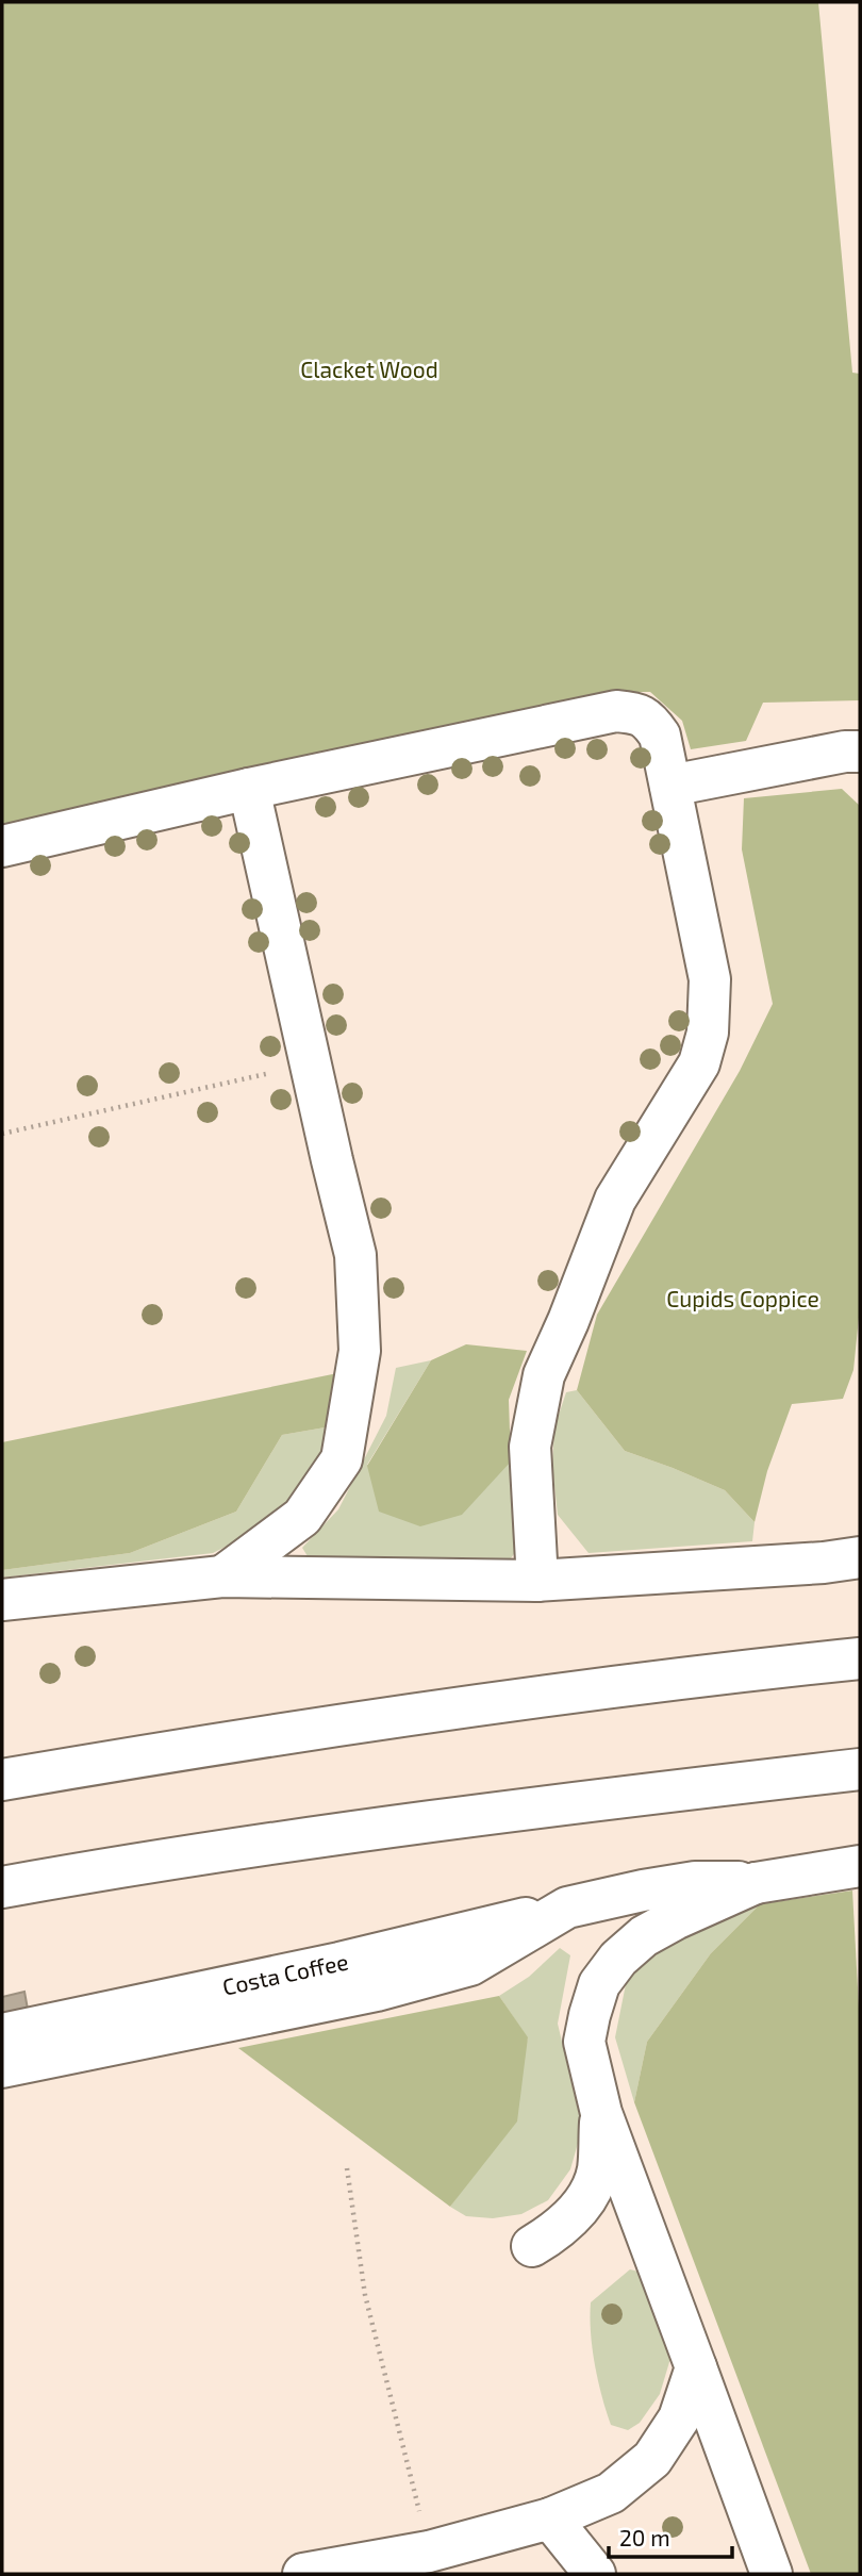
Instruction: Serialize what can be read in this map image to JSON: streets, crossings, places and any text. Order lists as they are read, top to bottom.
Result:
{
  "streets": {
    "main road": ["Costa Coffee"]
  },
  "parks": ["Clacket Wood", "Cupids Coppice"],
  "scale_bar": "20 m"
}
